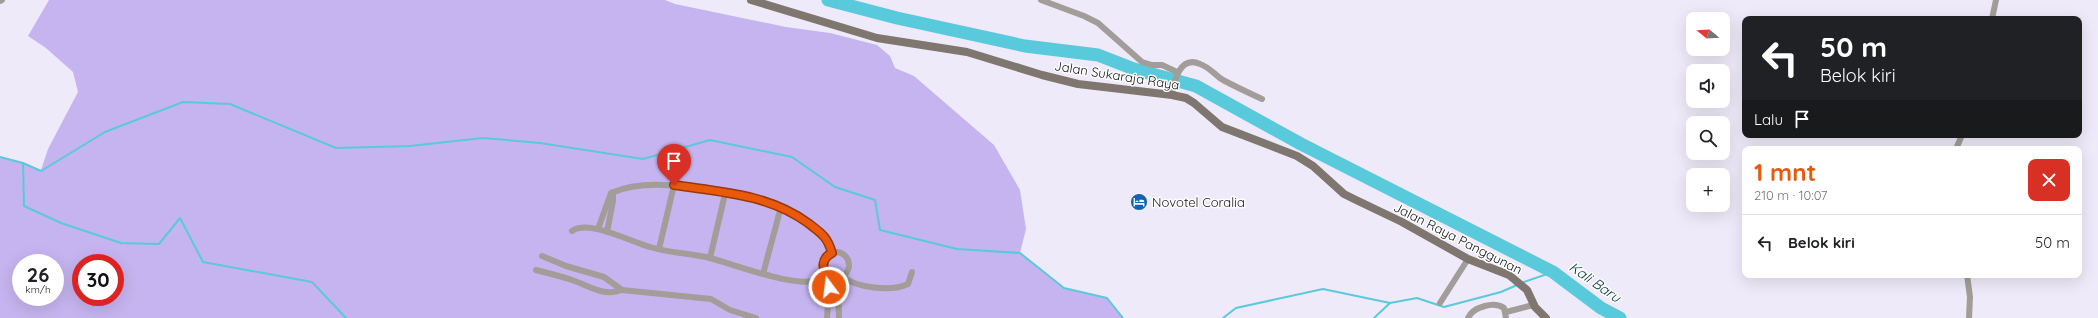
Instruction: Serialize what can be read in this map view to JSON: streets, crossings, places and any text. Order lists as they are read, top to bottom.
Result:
{
  "streets": {
    "street": ["Jalan Sukaraja Raya", "Jalan Raya Panggunan"]
  },
  "crossings": [
    ["Jalan Sukaraja Raya", "Jalan Raya Panggunan"]
  ],
  "water": ["Kali Baru"],
  "places": {
    "hotel": ["Novotel Coralia"]
  },
  "north": "left",
  "page": {
    "map_buttons": "+",
    "turn": ["50 m", "Belok kiri"],
    "then": "Lalu",
    "heading": ["1 mnt", "210 m · 10:07"],
    "list": [
      {
        "name": "Belok kiri",
        "value": "50 m"
      }
    ],
    "speed": "26 km/h",
    "limit": "30"
  }
}
